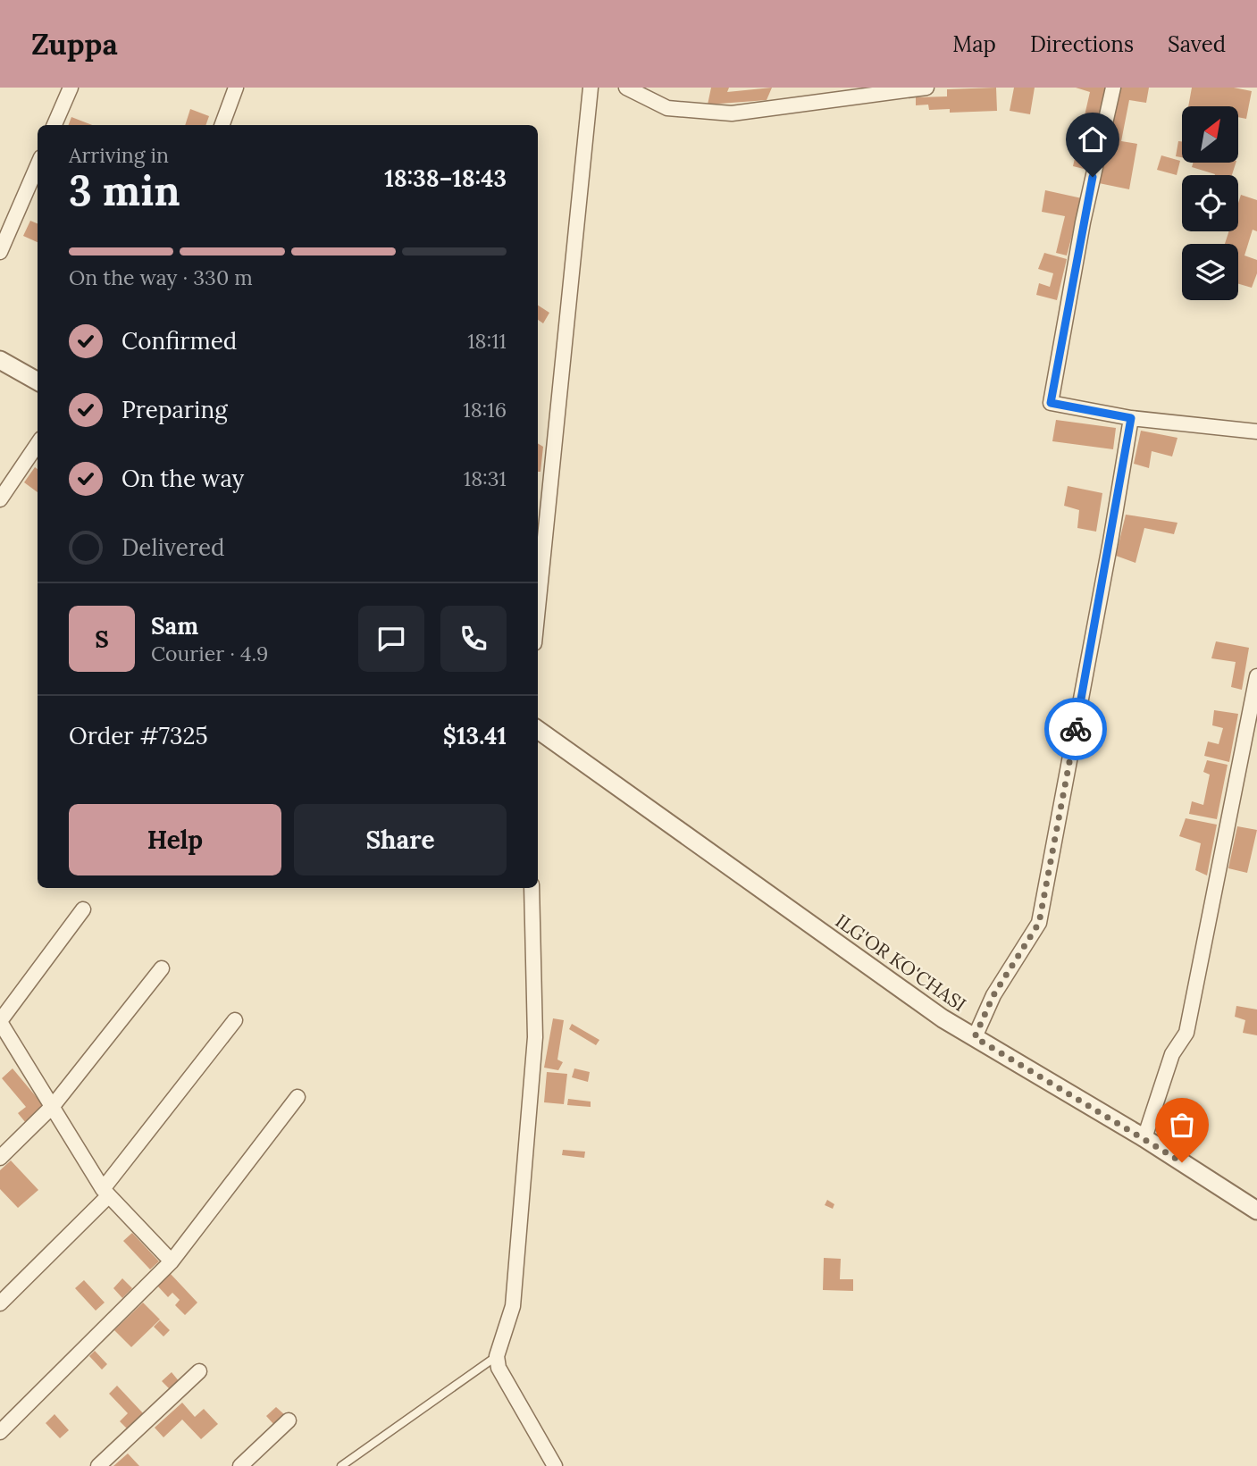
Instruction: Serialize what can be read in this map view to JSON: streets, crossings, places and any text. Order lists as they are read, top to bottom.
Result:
{
  "streets": {
    "street": ["ILG'OR KO'CHASI"]
  },
  "north": "top right",
  "page": {
    "header": "Zuppa",
    "nav": ["Map", "Directions", "Saved"],
    "heading": ["3 min", "Arriving in", "18:38–18:43"],
    "panel": [
      "Sam",
      "Courier · 4.9",
      "Order #7325",
      "$13.41"
    ],
    "bar": "On the way · 330 m",
    "list": [
      ["Confirmed", "18:11"],
      ["Preparing", "18:16"],
      ["On the way", "18:31"],
      "Delivered"
    ],
    "round": "S",
    "buttons": ["Help", "Share"]
  }
}
